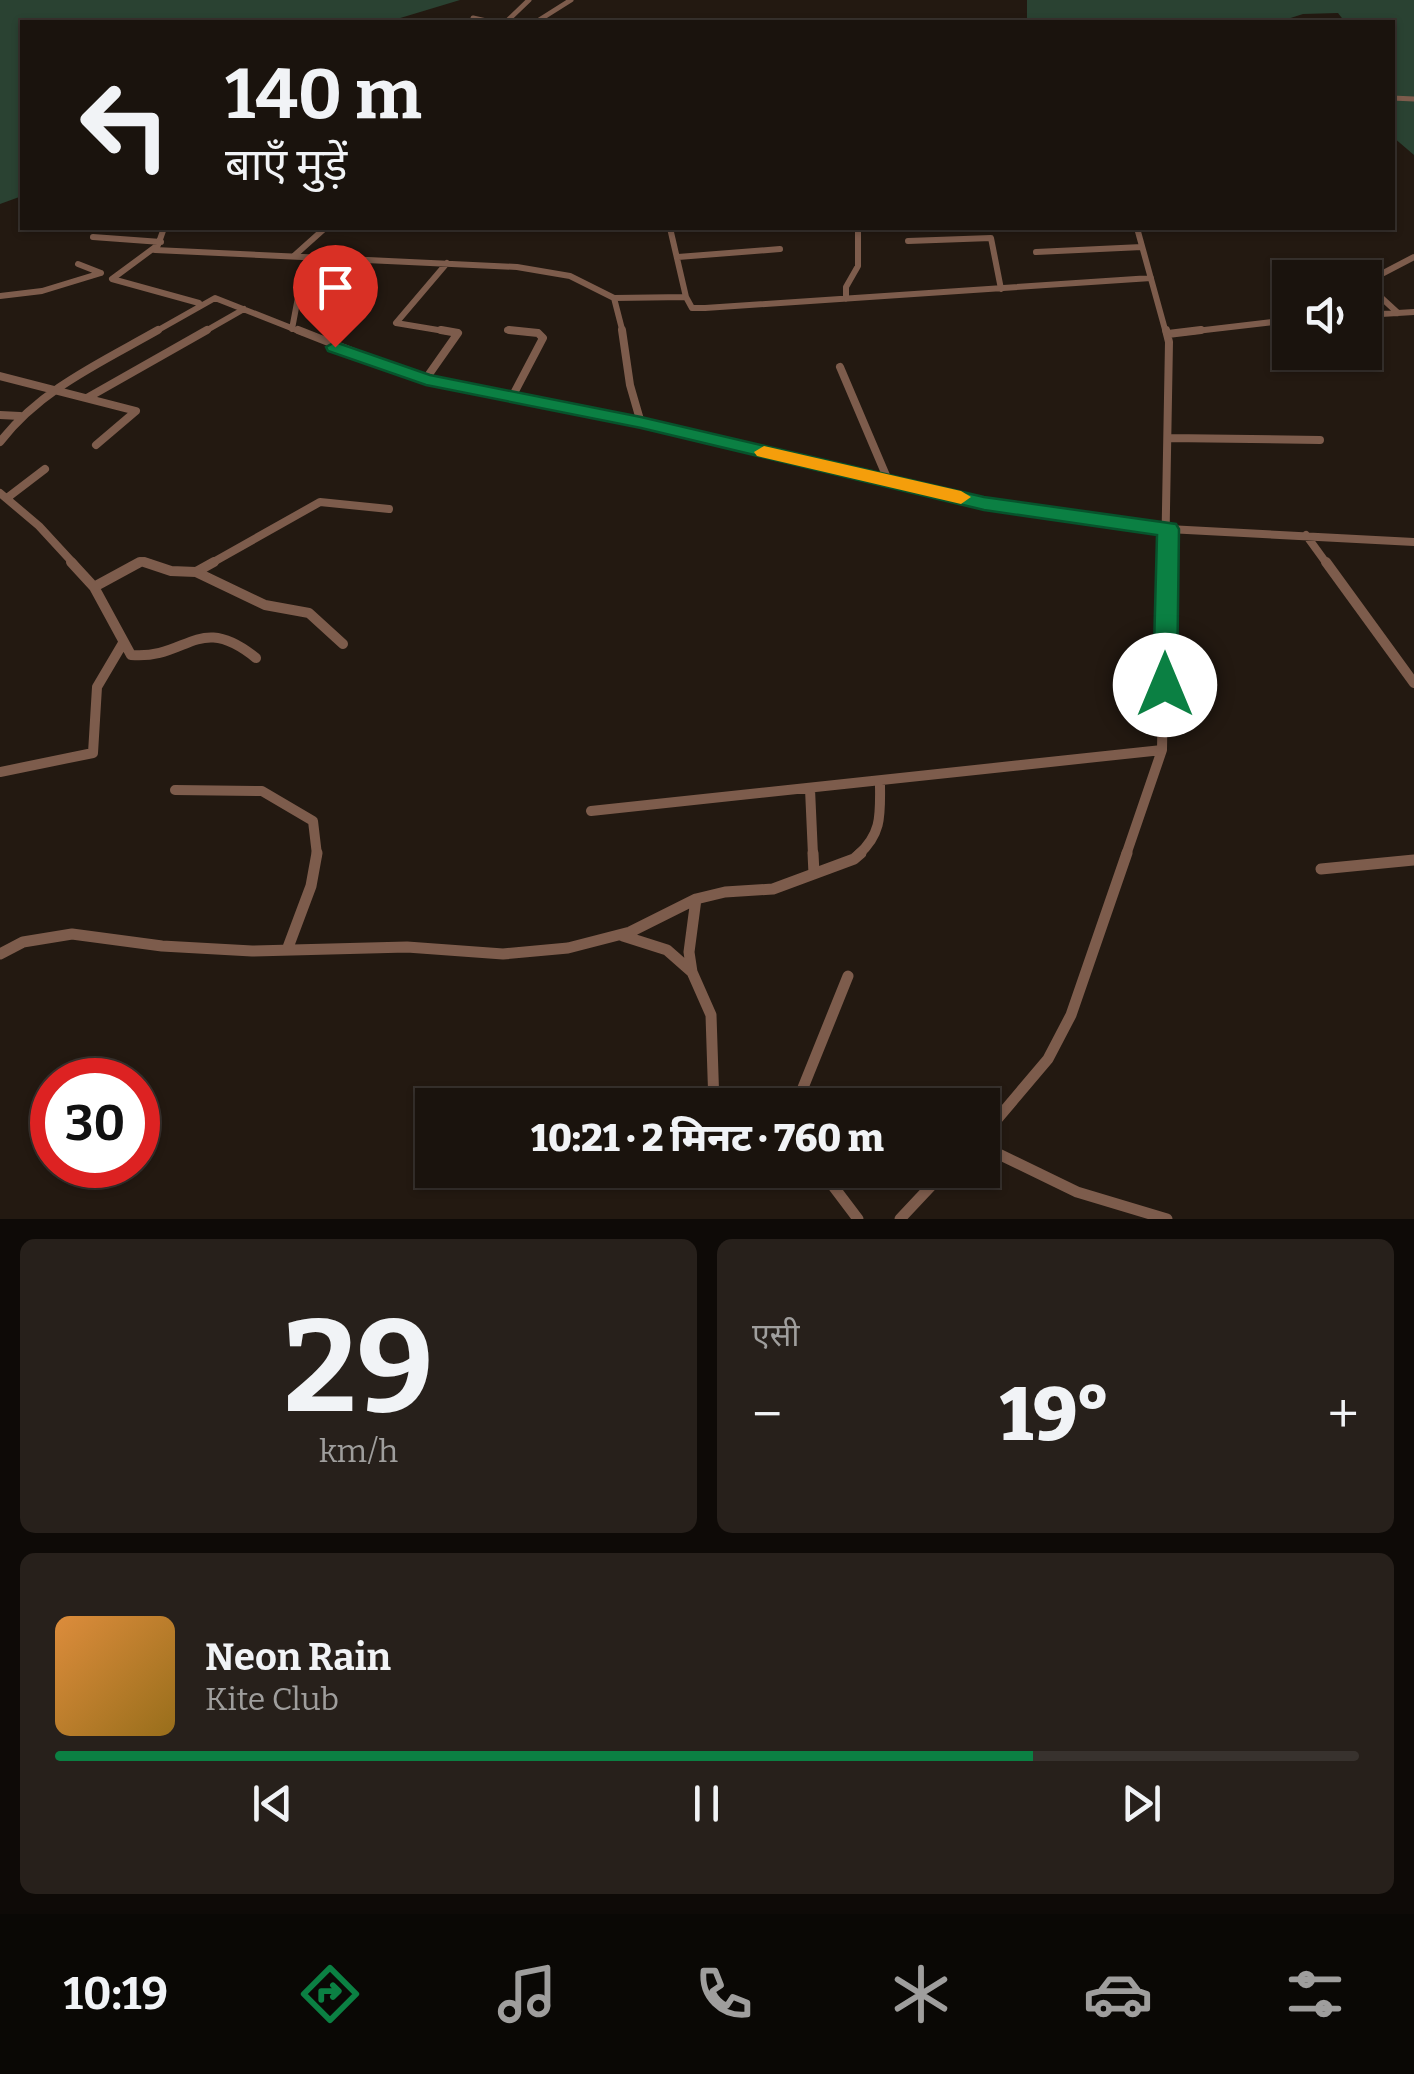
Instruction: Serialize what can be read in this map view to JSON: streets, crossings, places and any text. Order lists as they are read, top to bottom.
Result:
{
  "page": {
    "turn": ["140 m", "बाएँ मुड़ें"],
    "limit": "30",
    "trip": "10:21 · 2 मिनट · 760 m",
    "tile": [
      ["29", "km/h"],
      "एसी"
    ],
    "heat": ["−", "19°", "+"],
    "song": ["Neon Rain", "Kite Club"],
    "tabs": "10:19"
  }
}
